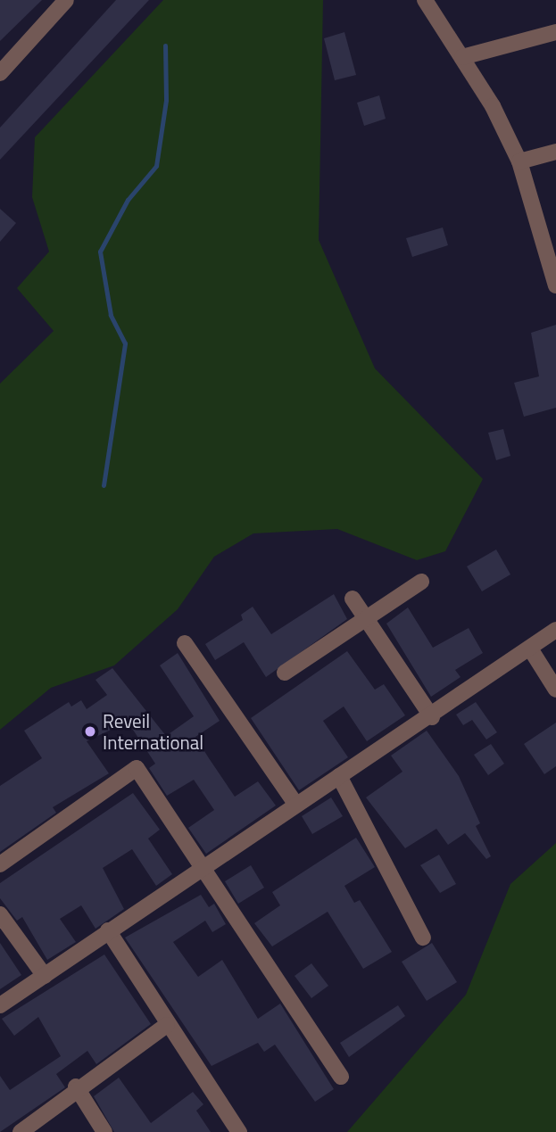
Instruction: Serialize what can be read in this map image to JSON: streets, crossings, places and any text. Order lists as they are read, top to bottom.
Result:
{
  "places": ["Reveil International"]
}
